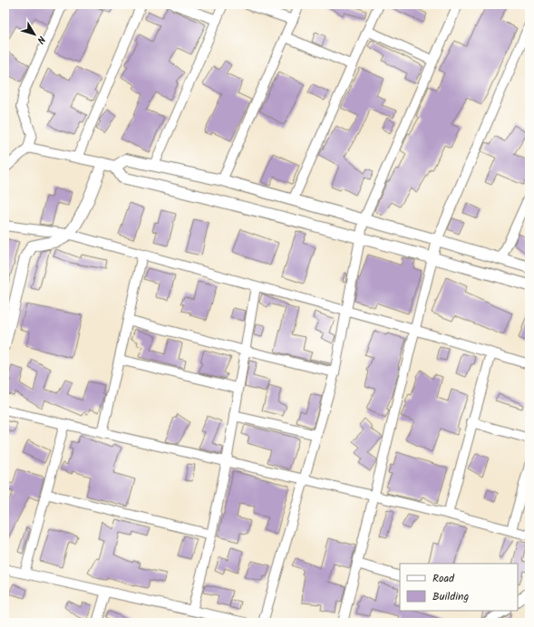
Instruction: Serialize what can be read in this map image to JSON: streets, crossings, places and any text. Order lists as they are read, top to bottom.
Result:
{
  "legend": ["Road", "Building"],
  "north": "bottom right"
}
